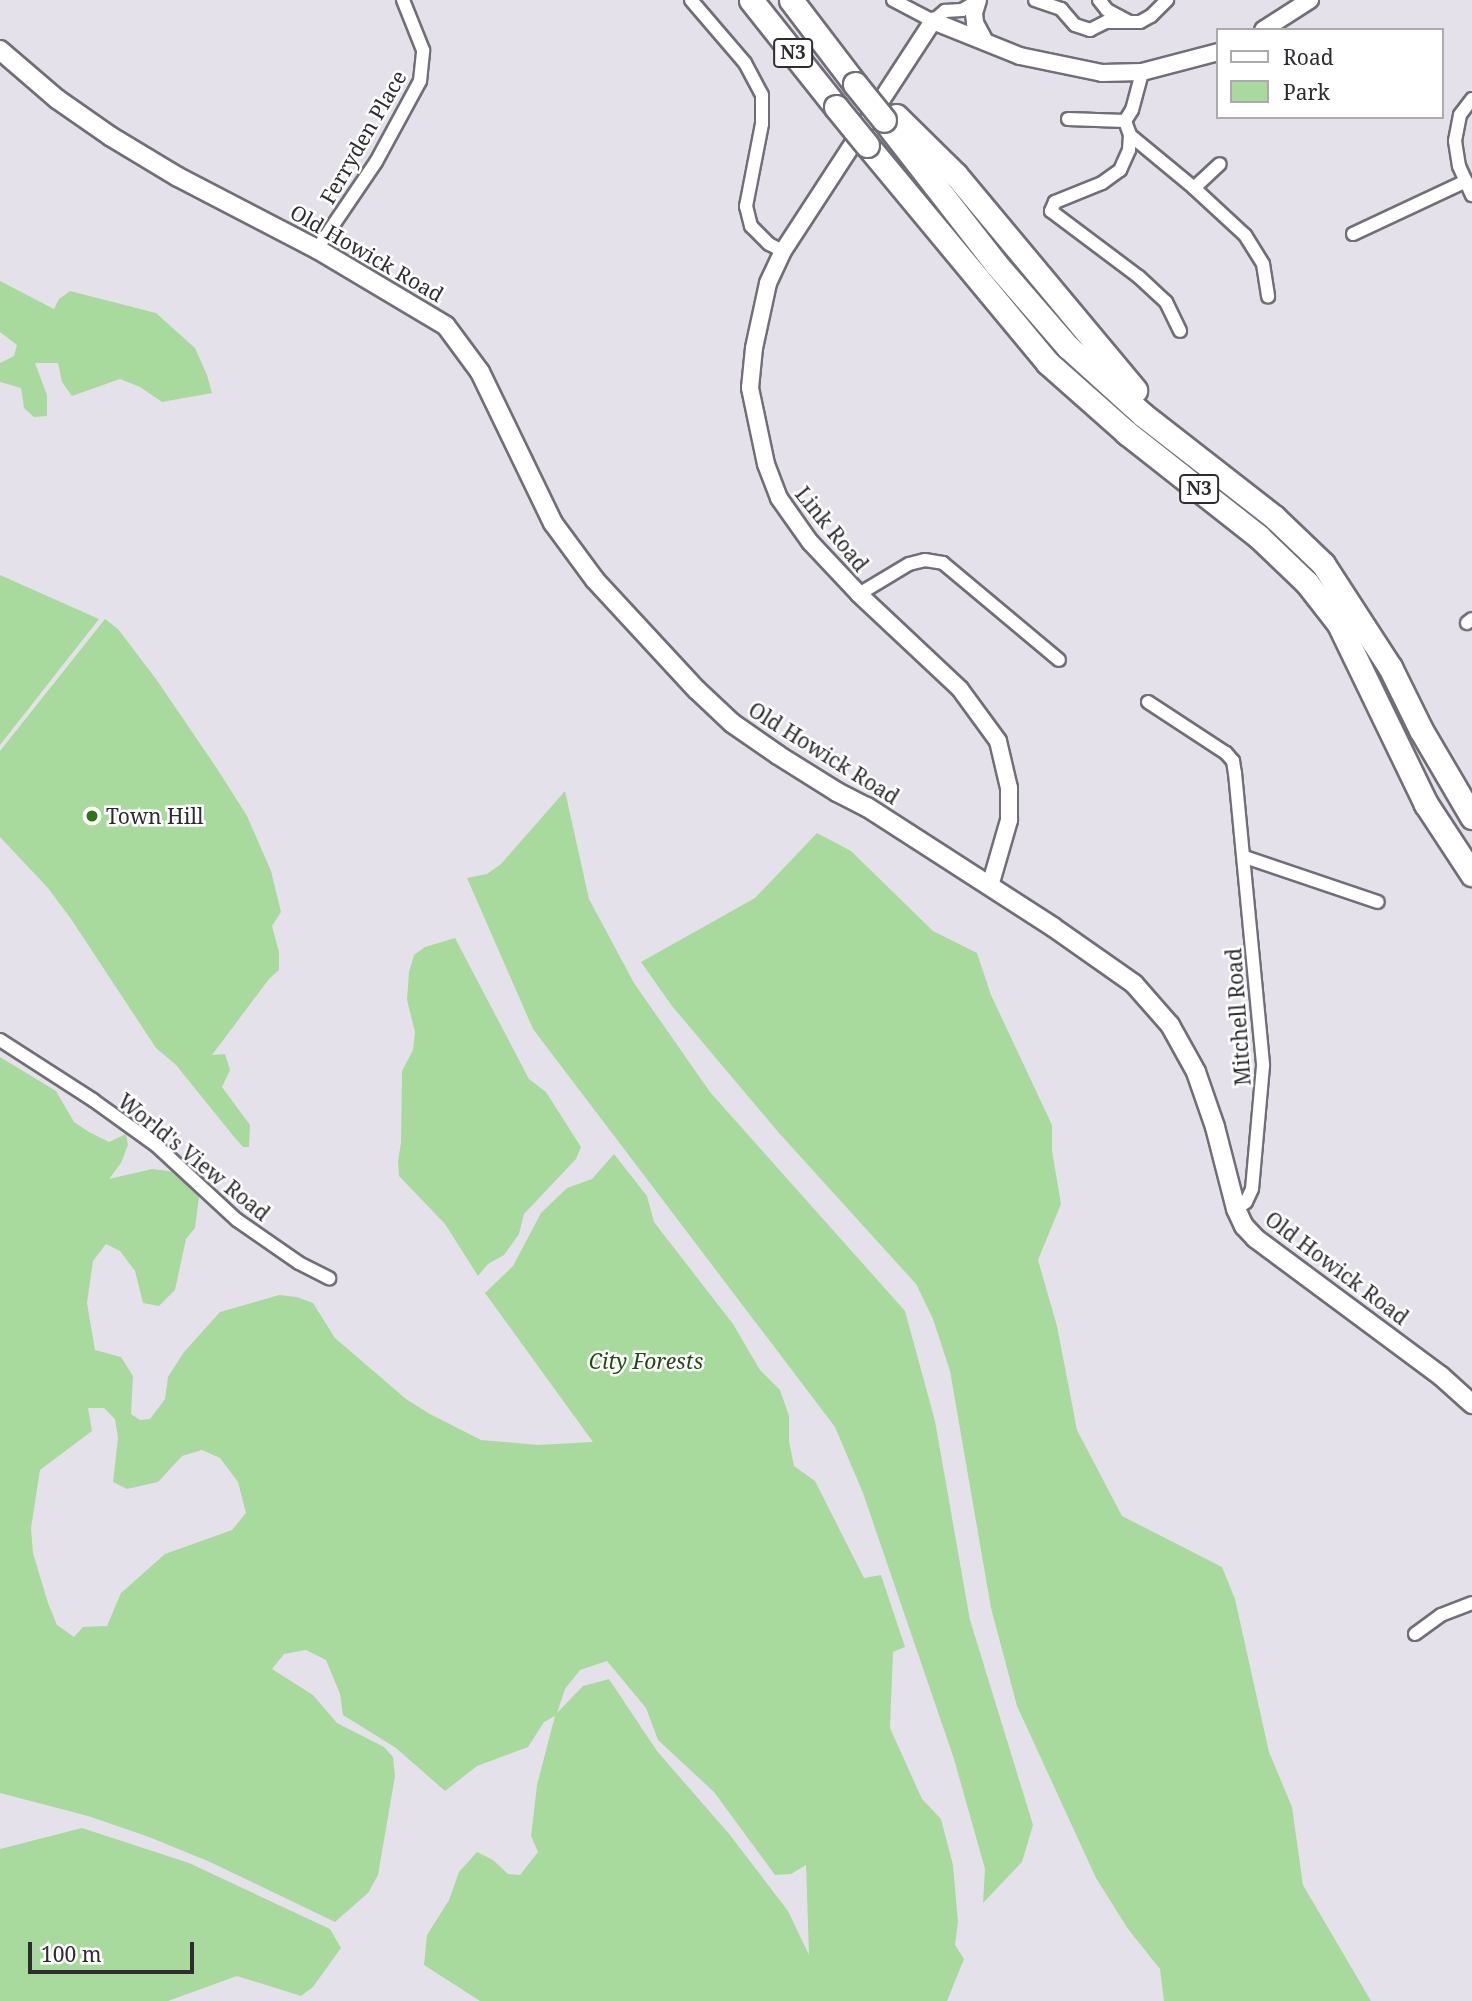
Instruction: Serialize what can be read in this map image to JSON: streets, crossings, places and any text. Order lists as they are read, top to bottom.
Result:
{
  "streets": {
    "highway": ["N3"],
    "main road": ["Old Howick Road"],
    "street": [
      "Ferryden Place",
      "Link Road",
      "Mitchell Road",
      "World's View Road"
    ]
  },
  "crossings": [
    ["Ferryden Place", "Old Howick Road"],
    ["Old Howick Road", "Link Road"],
    ["Old Howick Road", "Mitchell Road"]
  ],
  "parks": ["City Forests"],
  "places": ["Town Hill"],
  "legend": ["Road", "Park"],
  "scale_bar": "100 m"
}
